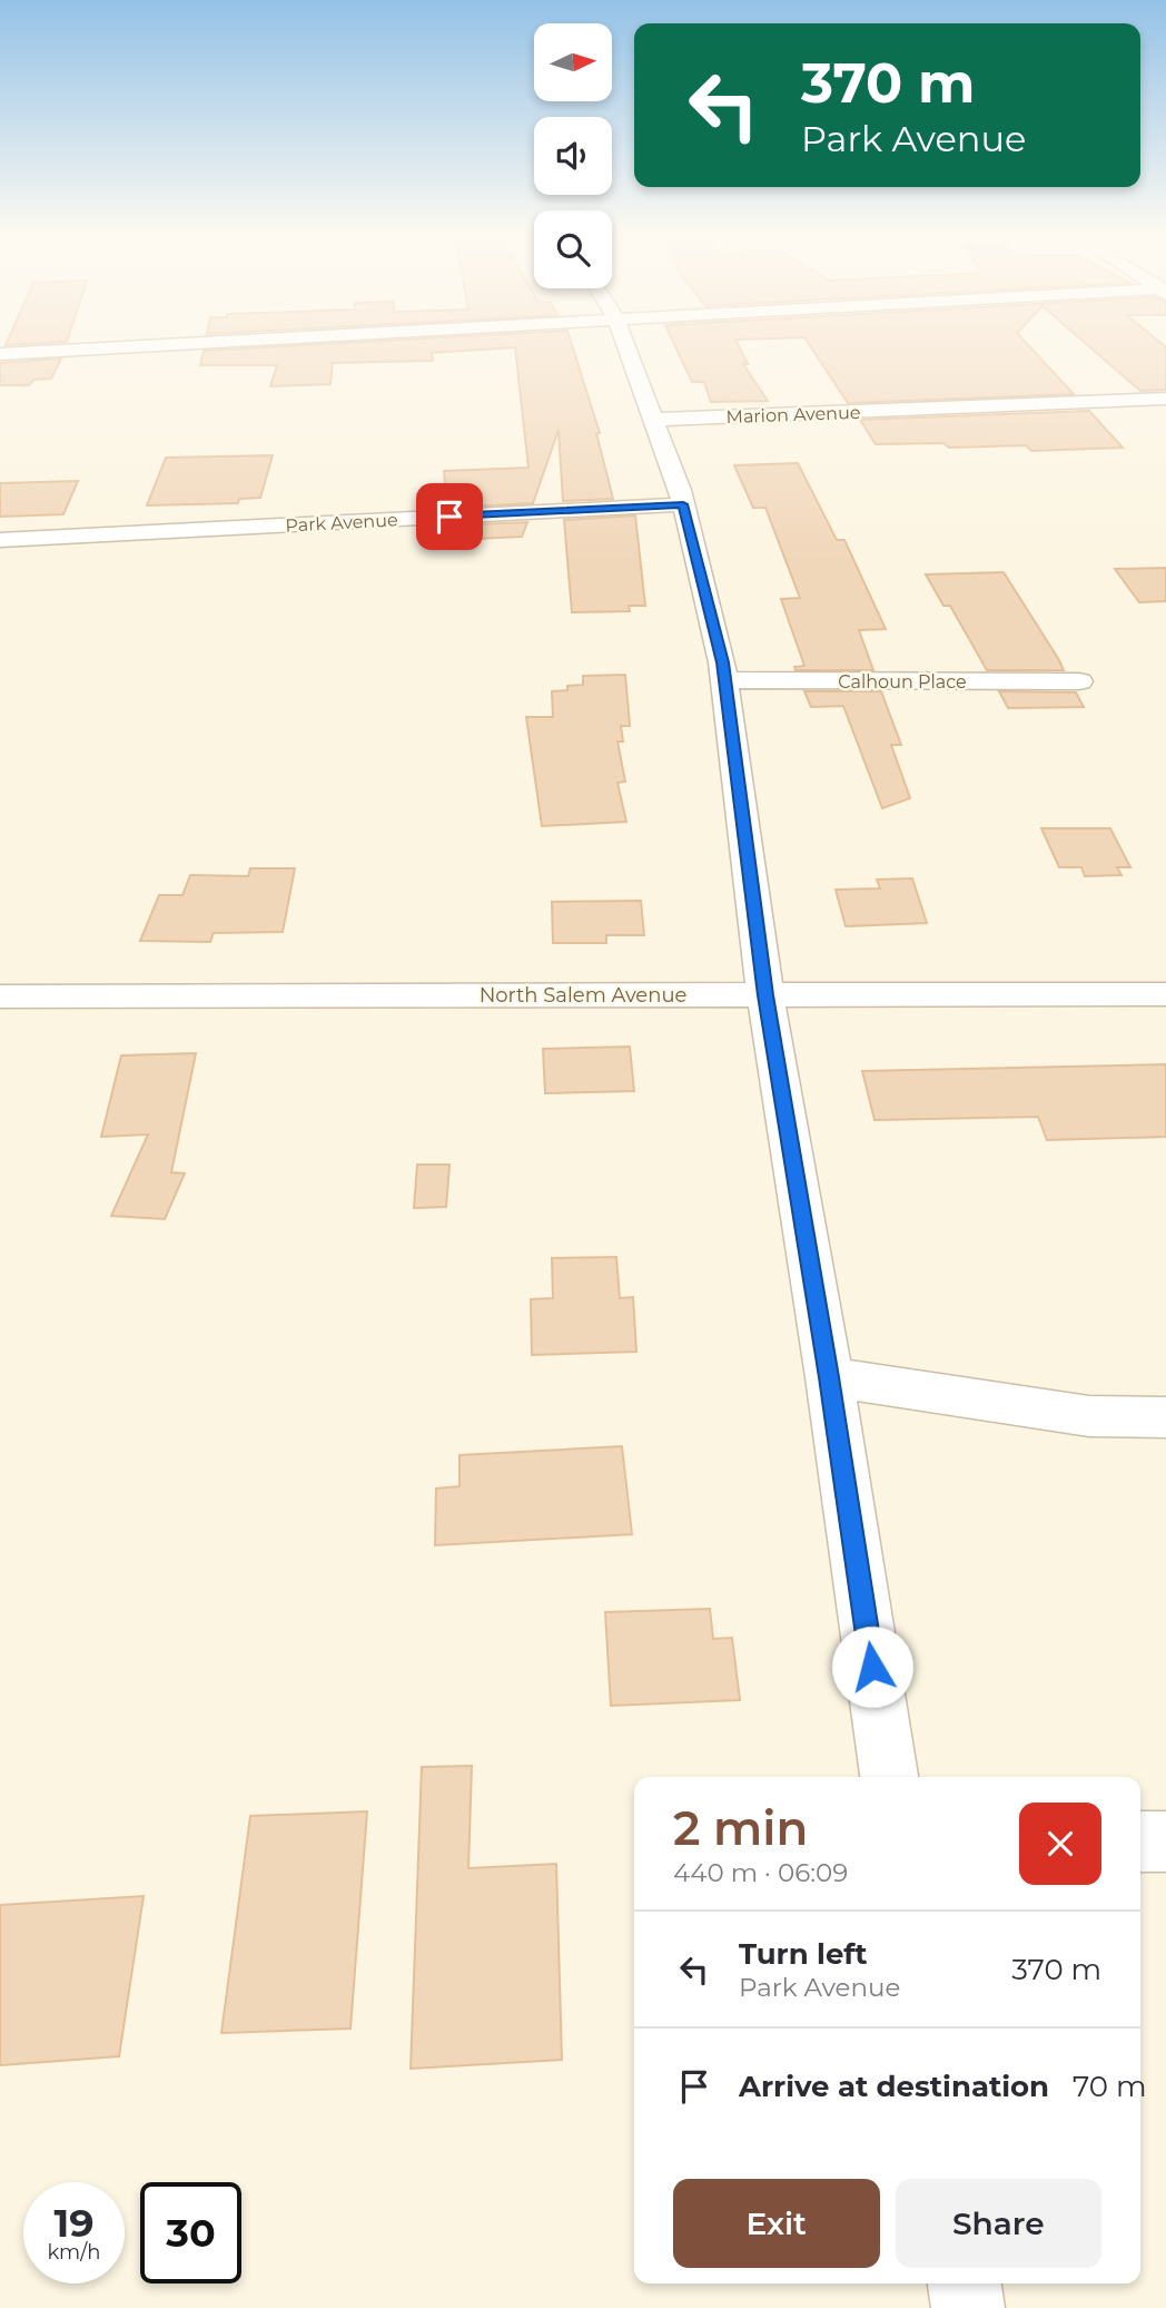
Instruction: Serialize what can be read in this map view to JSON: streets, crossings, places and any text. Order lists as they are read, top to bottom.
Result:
{
  "streets": {
    "street": [
      "Marion Avenue",
      "Park Avenue",
      "Calhoun Place",
      "North Salem Avenue"
    ]
  },
  "north": "right",
  "page": {
    "turn": ["370 m", "Park Avenue"],
    "heading": ["2 min", "440 m · 06:09"],
    "list": [
      {
        "name": "Turn left",
        "note": "Park Avenue",
        "value": "370 m"
      },
      {
        "name": "Arrive at destination",
        "value": "70 m"
      }
    ],
    "buttons": ["Exit", "Share"],
    "speed": "19 km/h",
    "limit": "30"
  }
}
